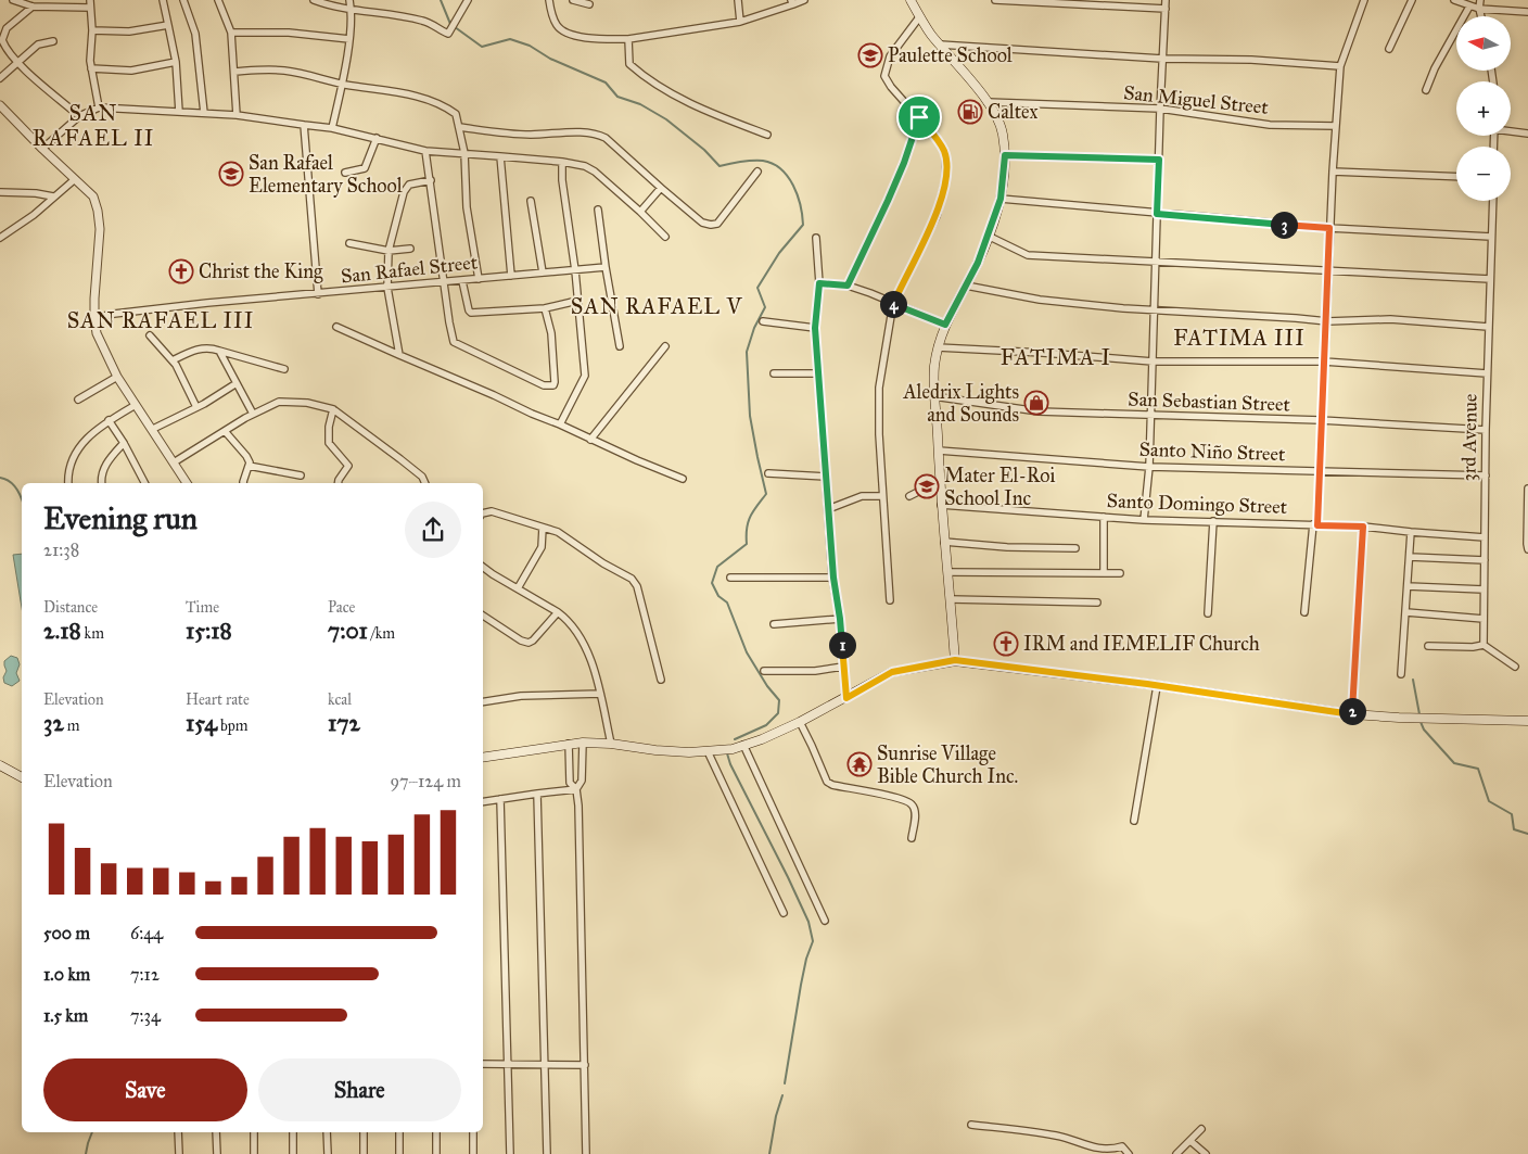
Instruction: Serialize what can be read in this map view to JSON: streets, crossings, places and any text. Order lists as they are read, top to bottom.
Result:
{
  "streets": {
    "street": [
      "San Miguel Street",
      "San Rafael Street",
      "San Sebastian Street",
      "3rd Avenue",
      "Santo Niño Street",
      "Santo Domingo Street"
    ]
  },
  "crossings": [
    ["San Sebastian Street", "3rd Avenue"],
    ["3rd Avenue", "Santo Niño Street"],
    ["3rd Avenue", "Santo Domingo Street"]
  ],
  "districts": [
    "SAN RAFAEL II",
    "SAN RAFAEL V",
    "SAN RAFAEL III",
    "FATIMA III",
    "FATIMA I"
  ],
  "places": {
    "school or university": ["Paulette School", "San Rafael Elementary School", "Mater El-Roi School Inc"],
    "fuel station": ["Caltex"],
    "church": ["Christ the King", "IRM and IEMELIF Church"],
    "shop": ["Aledrix Lights and Sounds"],
    "temple": ["Sunrise Village Bible Church Inc."]
  },
  "north": "left",
  "page": {
    "map_buttons": ["+", "−"],
    "pins": [
      "3",
      "4",
      "1",
      "2"
    ],
    "heading": ["Evening run", "21:38"],
    "stats": [
      ["Distance", "2.18 km"],
      ["Time", "15:18"],
      ["Pace", "7:01 /km"],
      ["Elevation", "32 m"],
      ["Heart rate", "154 bpm"],
      ["kcal", "172"]
    ],
    "chart": ["Elevation", "97–124 m"],
    "list": [
      {
        "name": "500 m",
        "note": "6:44"
      },
      {
        "name": "1.0 km",
        "note": "7:12"
      },
      {
        "name": "1.5 km",
        "note": "7:34"
      }
    ],
    "buttons": ["Save", "Share"]
  }
}
